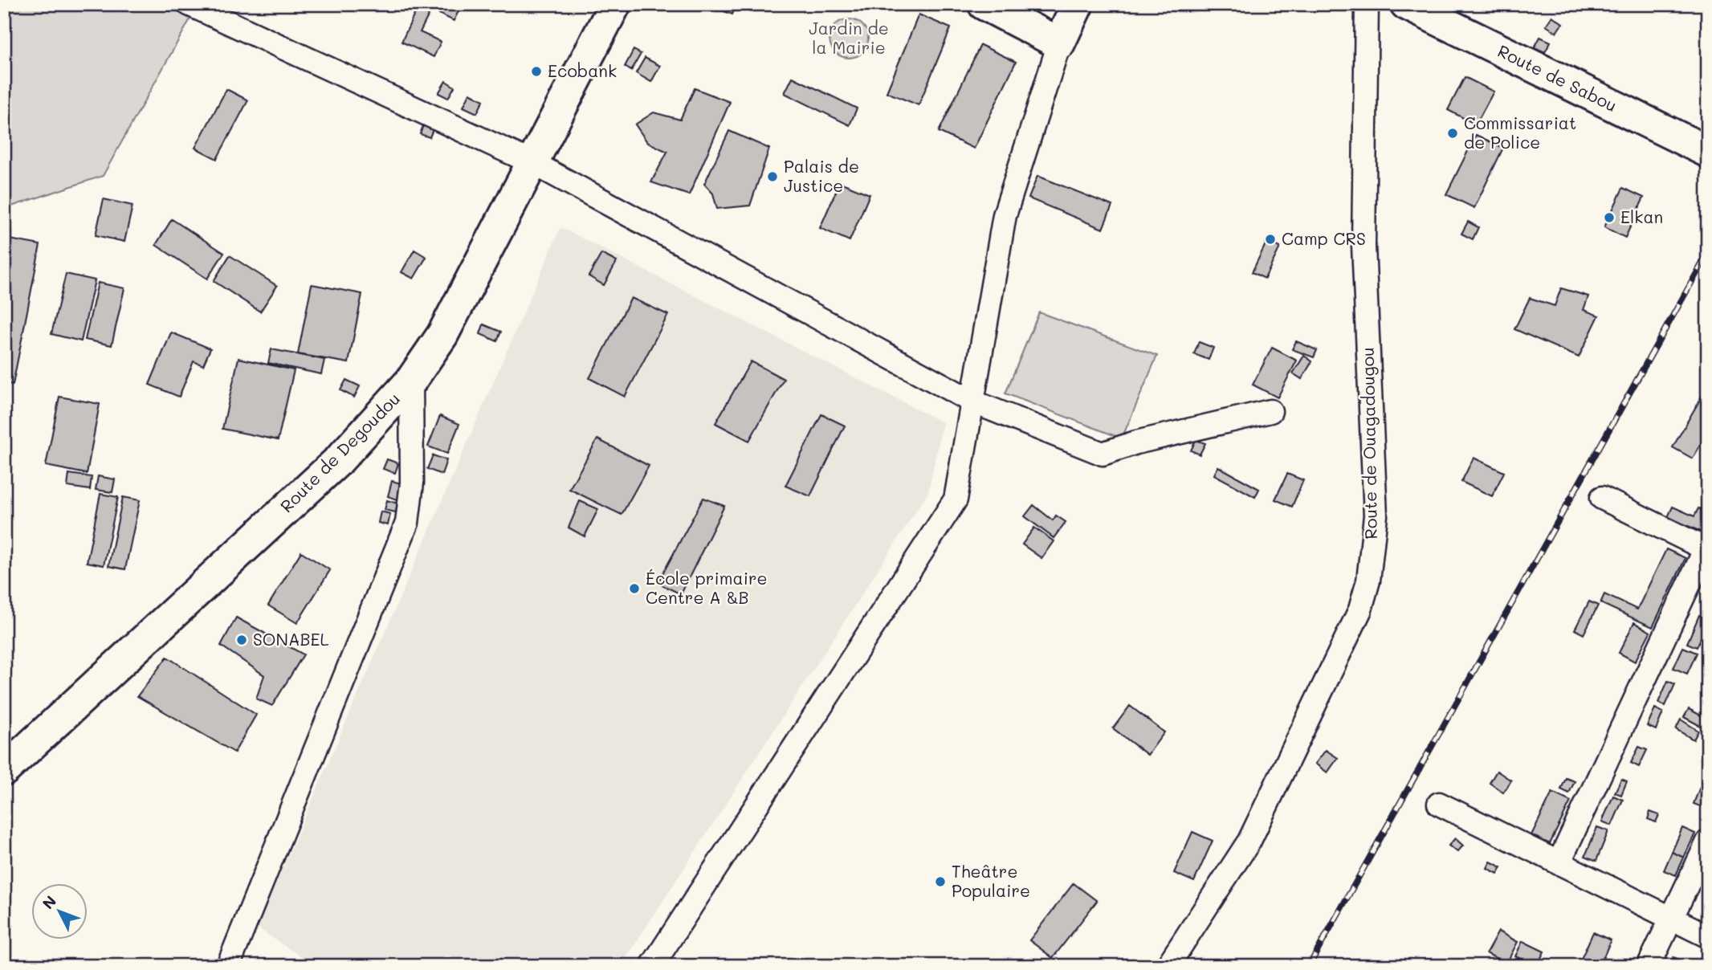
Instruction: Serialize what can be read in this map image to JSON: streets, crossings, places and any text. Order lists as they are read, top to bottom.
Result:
{
  "streets": {
    "main road": ["Route de Sabou", "Route de Degoudou"],
    "street": ["Route de Ouagadougou"]
  },
  "parks": ["Jardin de la Mairie"],
  "places": [
    "Ecobank",
    "Commissariat de Police",
    "Palais de Justice",
    "Elkan",
    "Camp CRS",
    "École primaire Centre A &B",
    "SONABEL",
    "Theâtre Populaire"
  ],
  "north": "top left"
}
